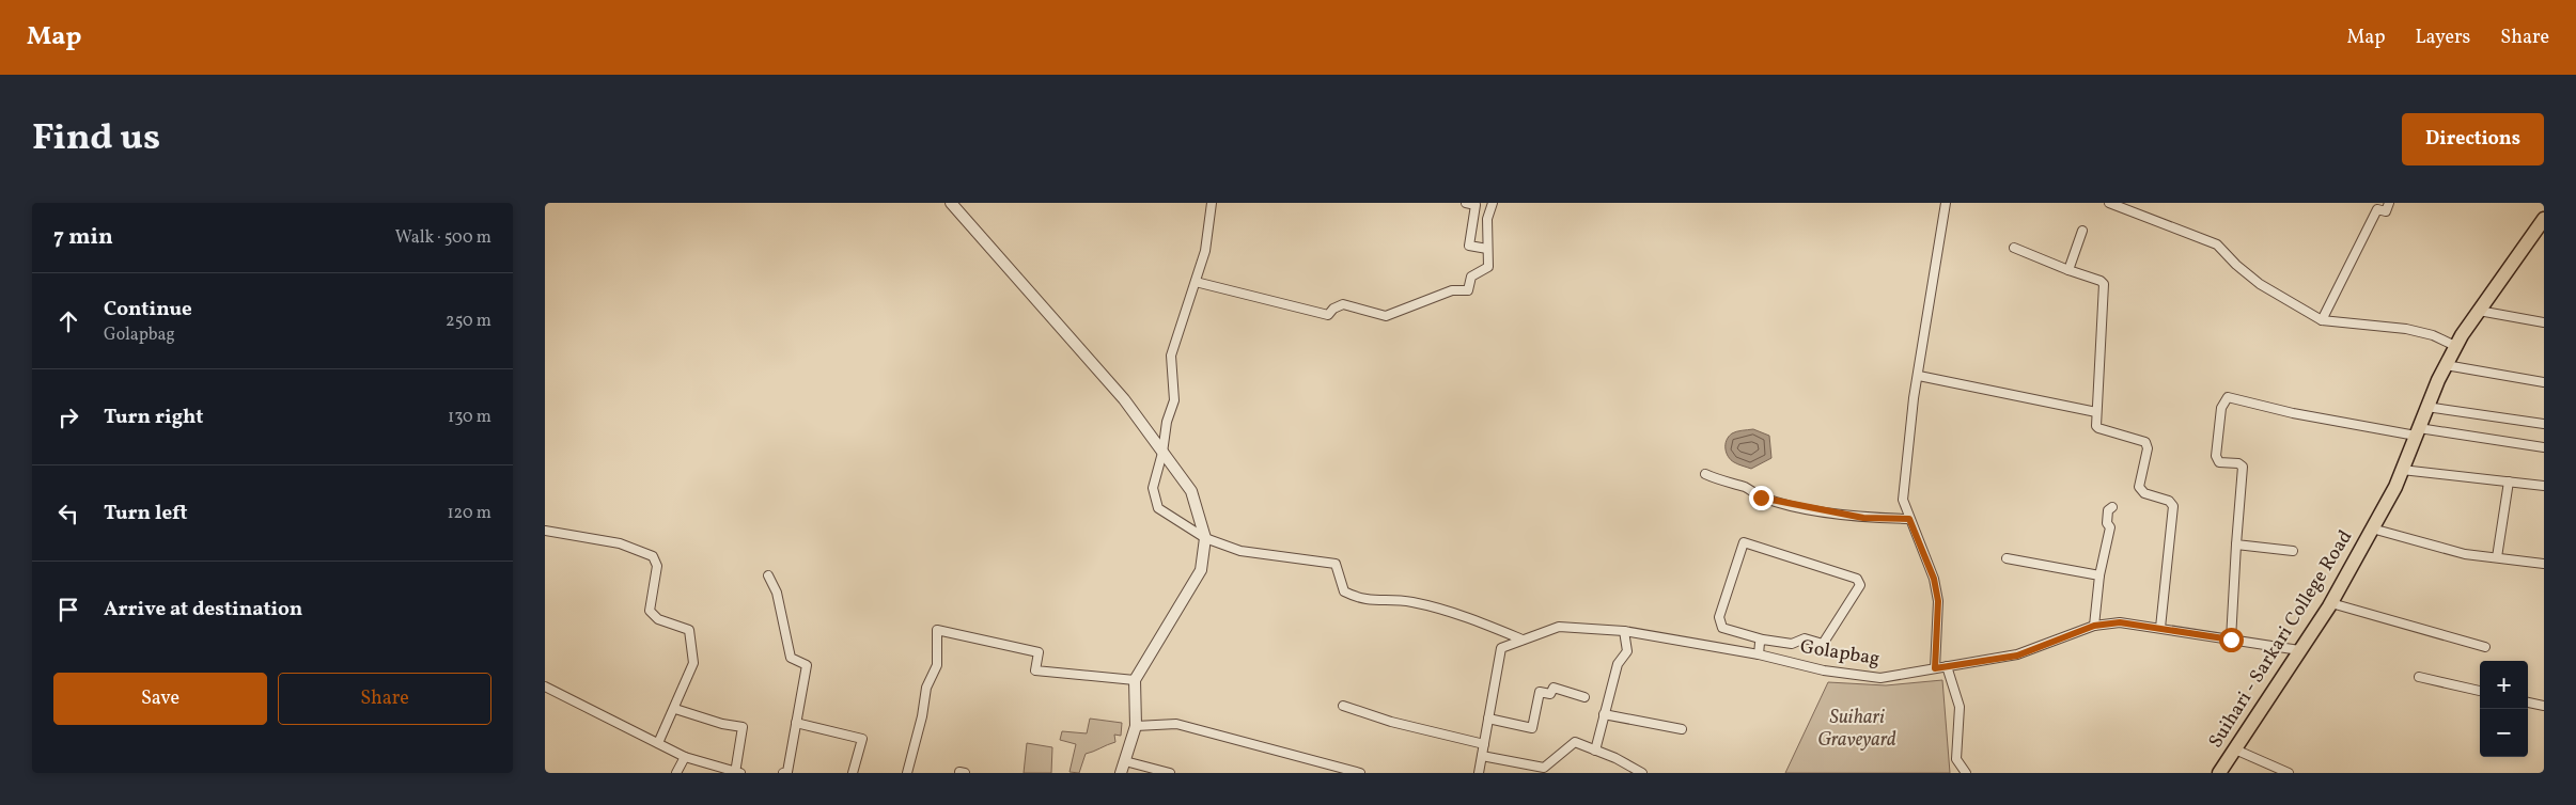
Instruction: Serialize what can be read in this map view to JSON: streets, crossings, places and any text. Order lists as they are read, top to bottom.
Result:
{
  "streets": {
    "highway": ["Suihari - Sarkari College Road"],
    "street": ["Golapbag"]
  },
  "crossings": [
    ["Suihari - Sarkari College Road", "Golapbag"]
  ],
  "parks": ["Suihari Graveyard"],
  "page": {
    "header": "Map",
    "nav": ["Map", "Layers", "Share"],
    "title": "Find us",
    "buttons": [
      "Directions",
      ["Save", "Share"]
    ],
    "heading": ["7 min", "Walk · 500 m"],
    "list": [
      ["Continue", "Golapbag", "250 m"],
      ["Turn right", "130 m"],
      ["Turn left", "120 m"],
      "Arrive at destination"
    ],
    "map_buttons": ["+", "−"]
  }
}
